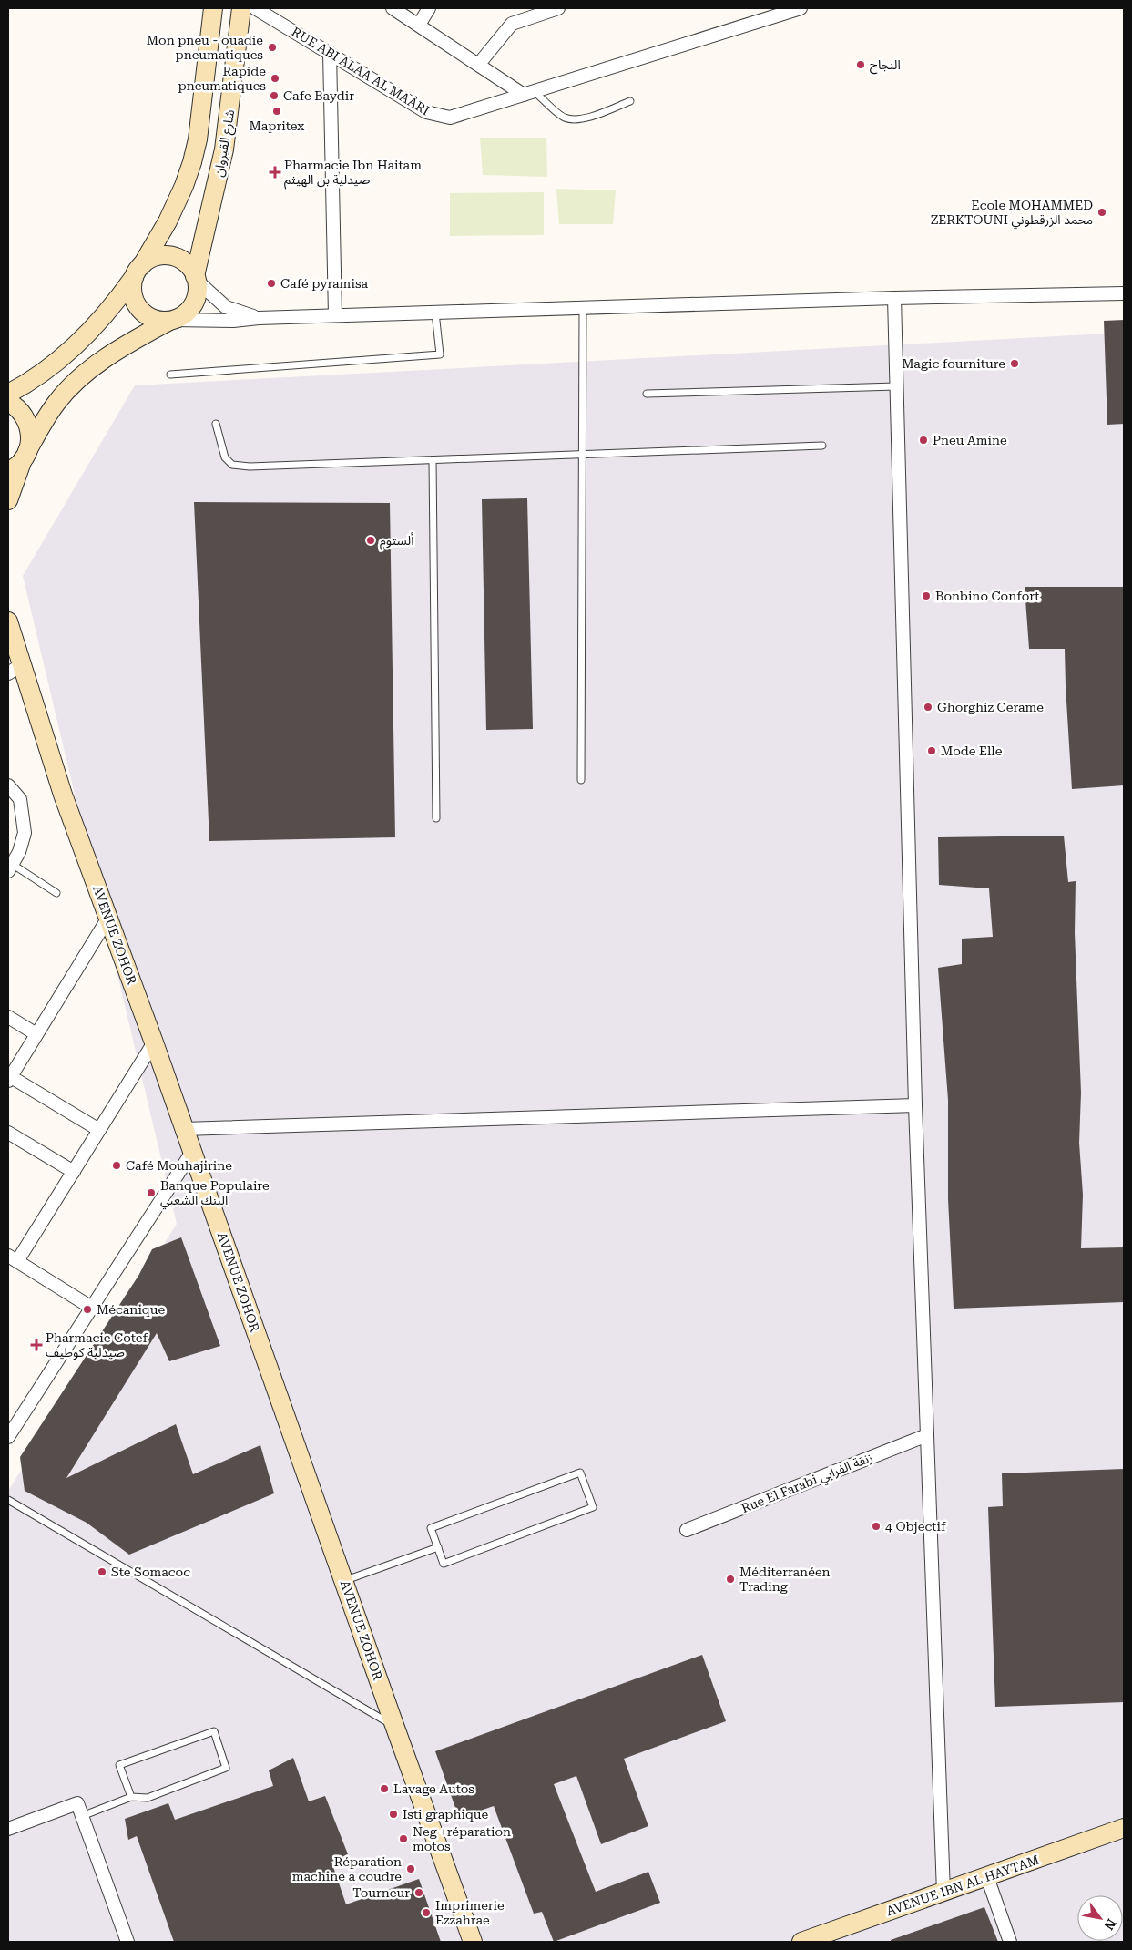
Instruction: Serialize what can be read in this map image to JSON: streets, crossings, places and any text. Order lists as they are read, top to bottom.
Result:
{
  "streets": {
    "main road": ["شارع القيروان", "AVENUE ZOHOR", "AVENUE IBN AL HAYTAM"],
    "street": ["RUE ABI ALAA AL MAÂRI", "Rue El Farabi زنقة الفرابي"]
  },
  "places": {
    "other": [
      "Mon pneu - ouadie pneumatiques",
      "النجاح",
      "Rapide pneumatiques",
      "Cafe Baydir",
      "Mapritex",
      "Ecole MOHAMMED ZERKTOUNI محمد الزرقطوني",
      "Café pyramisa",
      "Magic fourniture",
      "Pneu Amine",
      "ألستوم",
      "Bonbino Confort",
      "Ghorghiz Cerame",
      "Mode Elle",
      "Café Mouhajirine",
      "Banque Populaire البنك الشعبي",
      "Mécanique",
      "4 Objectif",
      "Ste Somacoc",
      "Méditerranéen Trading",
      "Lavage Autos",
      "Isti graphique",
      "Neg +réparation motos",
      "Réparation machine a coudre",
      "Tourneur",
      "Imprimerie Ezzahrae"
    ],
    "health": ["Pharmacie Ibn Haitam صيدلية بن الهيثم", "Pharmacie Cotef صيدلية كوطيف"]
  },
  "north": "bottom right"
}
